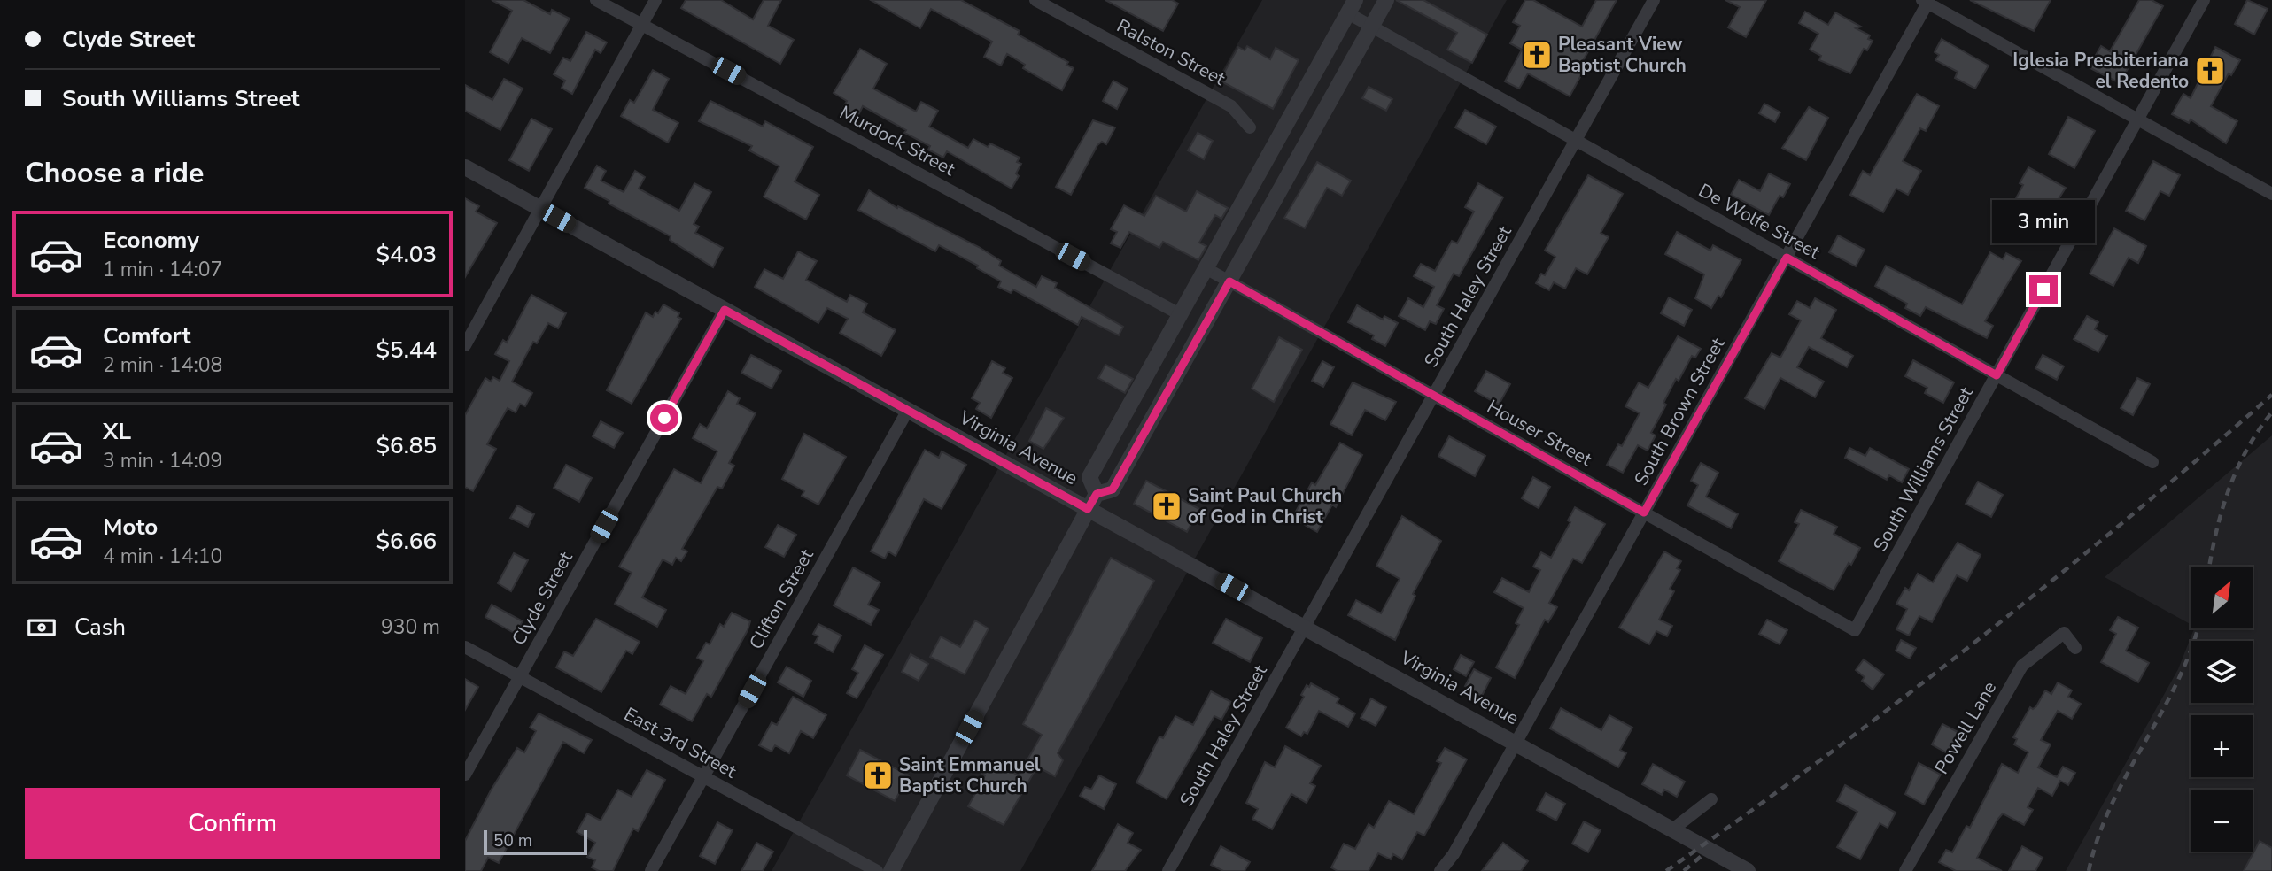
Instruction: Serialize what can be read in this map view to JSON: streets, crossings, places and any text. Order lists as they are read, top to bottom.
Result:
{
  "streets": {
    "street": [
      "Ralston Street",
      "Murdock Street",
      "De Wolfe Street",
      "South Haley Street",
      "South Brown Street",
      "Houser Street",
      "Virginia Avenue",
      "South Williams Street",
      "Clyde Street",
      "Clifton Street",
      "Powell Lane",
      "East 3rd Street"
    ]
  },
  "crossings": [
    ["De Wolfe Street", "South Haley Street"],
    ["De Wolfe Street", "South Brown Street"],
    ["De Wolfe Street", "South Williams Street"],
    ["South Haley Street", "Houser Street"],
    ["South Haley Street", "Virginia Avenue"],
    ["South Brown Street", "Houser Street"],
    ["South Brown Street", "Virginia Avenue"],
    ["Houser Street", "South Williams Street"],
    ["Virginia Avenue", "Clyde Street"],
    ["Virginia Avenue", "Clifton Street"],
    ["Clyde Street", "East 3rd Street"],
    ["Clifton Street", "East 3rd Street"]
  ],
  "places": {
    "church": [
      "Pleasant View Baptist Church",
      "Iglesia Presbiteriana el Redento",
      "Saint Paul Church of God in Christ",
      "Saint Emmanuel Baptist Church"
    ]
  },
  "scale_bar": "50 m",
  "north": "top right",
  "page": {
    "banner": ["Clyde Street", "South Williams Street"],
    "heading": "Choose a ride",
    "bubble": "3 min",
    "list": [
      {
        "name": "Economy",
        "note": "1 min · 14:07",
        "value": "$4.03"
      },
      {
        "name": "Comfort",
        "note": "2 min · 14:08",
        "value": "$5.44"
      },
      {
        "name": "XL",
        "note": "3 min · 14:09",
        "value": "$6.85"
      },
      {
        "name": "Moto",
        "note": "4 min · 14:10",
        "value": "$6.66"
      }
    ],
    "map_buttons": ["+", "−"],
    "pay": ["Cash", "930 m"],
    "buttons": "Confirm",
    "scale": "50 m"
  }
}
